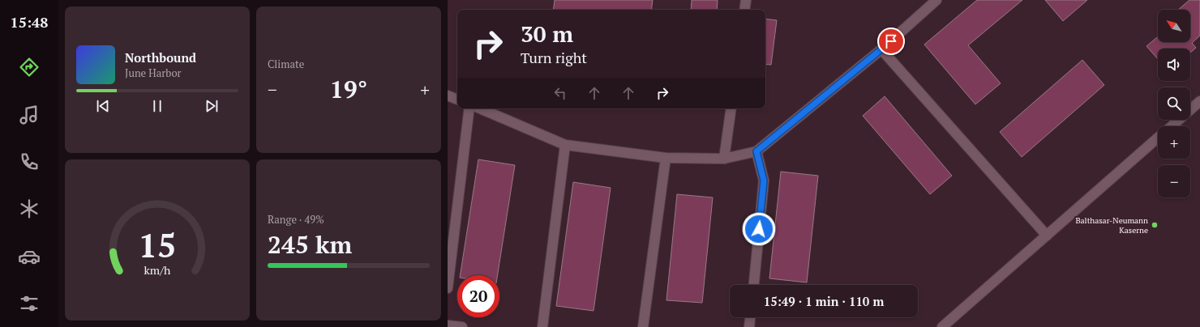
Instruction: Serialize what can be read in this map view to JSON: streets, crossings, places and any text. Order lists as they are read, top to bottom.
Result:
{
  "places": ["Balthasar-Neumann Kaserne"],
  "north": "top left",
  "page": {
    "tabs": "15:48",
    "tile": [
      "Climate",
      ["Range · 49%", "245 km"]
    ],
    "map_buttons": ["+", "−"],
    "turn": ["30 m", "Turn right"],
    "song": ["Northbound", "June Harbor"],
    "heat": ["−", "19°", "+"],
    "limit": "20",
    "trip": "15:49 · 1 min · 110 m",
    "gauge": ["15", "km/h"]
  }
}
